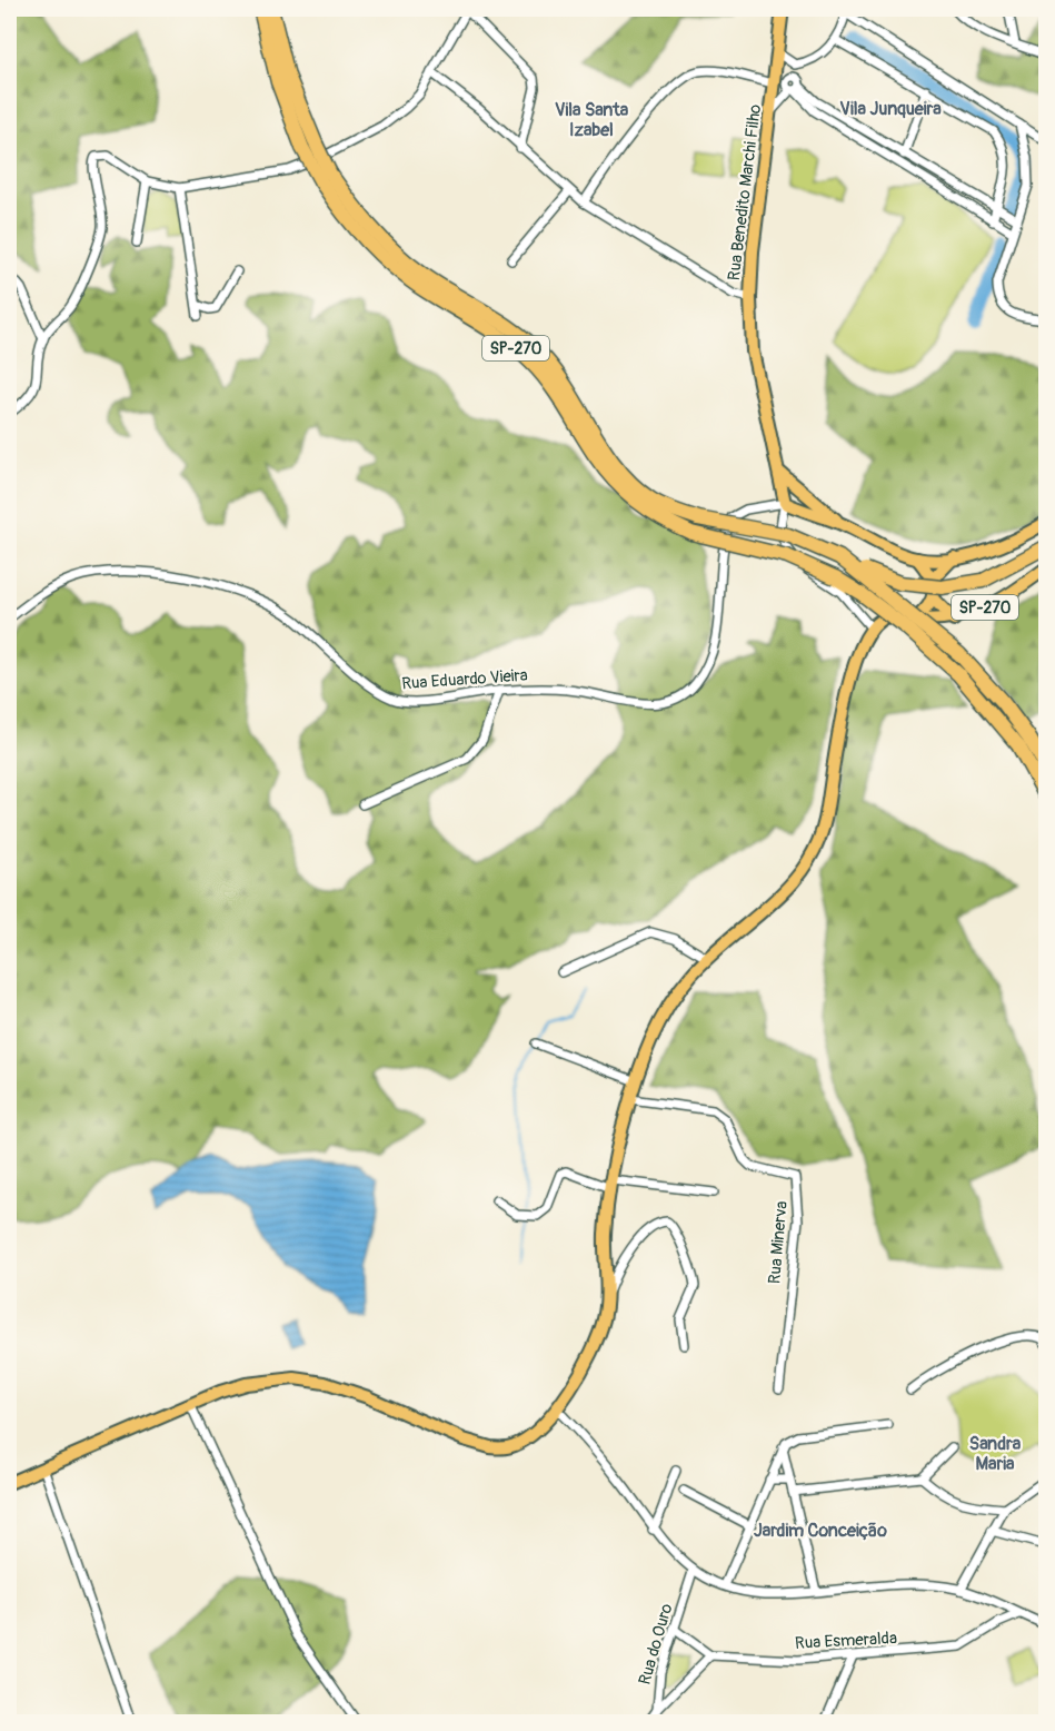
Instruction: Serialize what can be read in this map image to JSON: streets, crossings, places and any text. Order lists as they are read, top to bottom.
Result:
{
  "streets": {
    "highway": ["SP-270"],
    "main road": ["Rua Benedito Marchi Filho"],
    "street": [
      "Rua Eduardo Vieira",
      "Rua Minerva",
      "Rua Esmeralda",
      "Rua do Ouro"
    ]
  },
  "crossings": [
    ["Rua Benedito Marchi Filho", "Rua Eduardo Vieira"]
  ],
  "districts": [
    "Vila Junqueira",
    "Vila Santa Izabel",
    "Sandra Maria",
    "Jardim Conceição"
  ]
}
